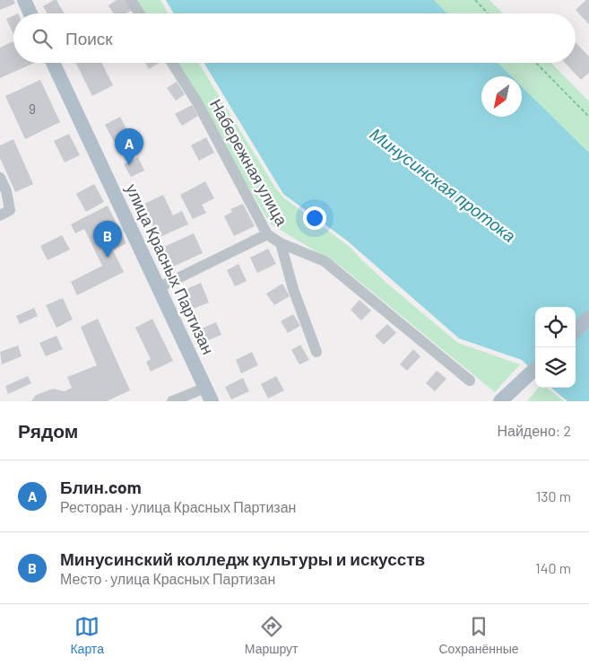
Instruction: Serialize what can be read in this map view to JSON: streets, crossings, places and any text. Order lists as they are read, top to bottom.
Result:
{
  "streets": {
    "main road": ["улица Красных Партизан"],
    "street": ["Набережная улица"]
  },
  "water": ["Минусинская протока"],
  "house_numbers": ["9"],
  "north": "bottom left",
  "page": {
    "search": "Поиск",
    "pins": ["A", "B"],
    "heading": ["Рядом", "Найдено: 2"],
    "list": [
      {
        "mark": "A",
        "name": "Блин.com",
        "note": "Ресторан · улица Красных Партизан",
        "value": "130 m"
      },
      {
        "mark": "B",
        "name": "Минусинский колледж культуры и искусств",
        "note": "Место · улица Красных Партизан",
        "value": "140 m"
      }
    ],
    "nav": ["Карта", "Маршрут", "Сохранённые"]
  }
}
